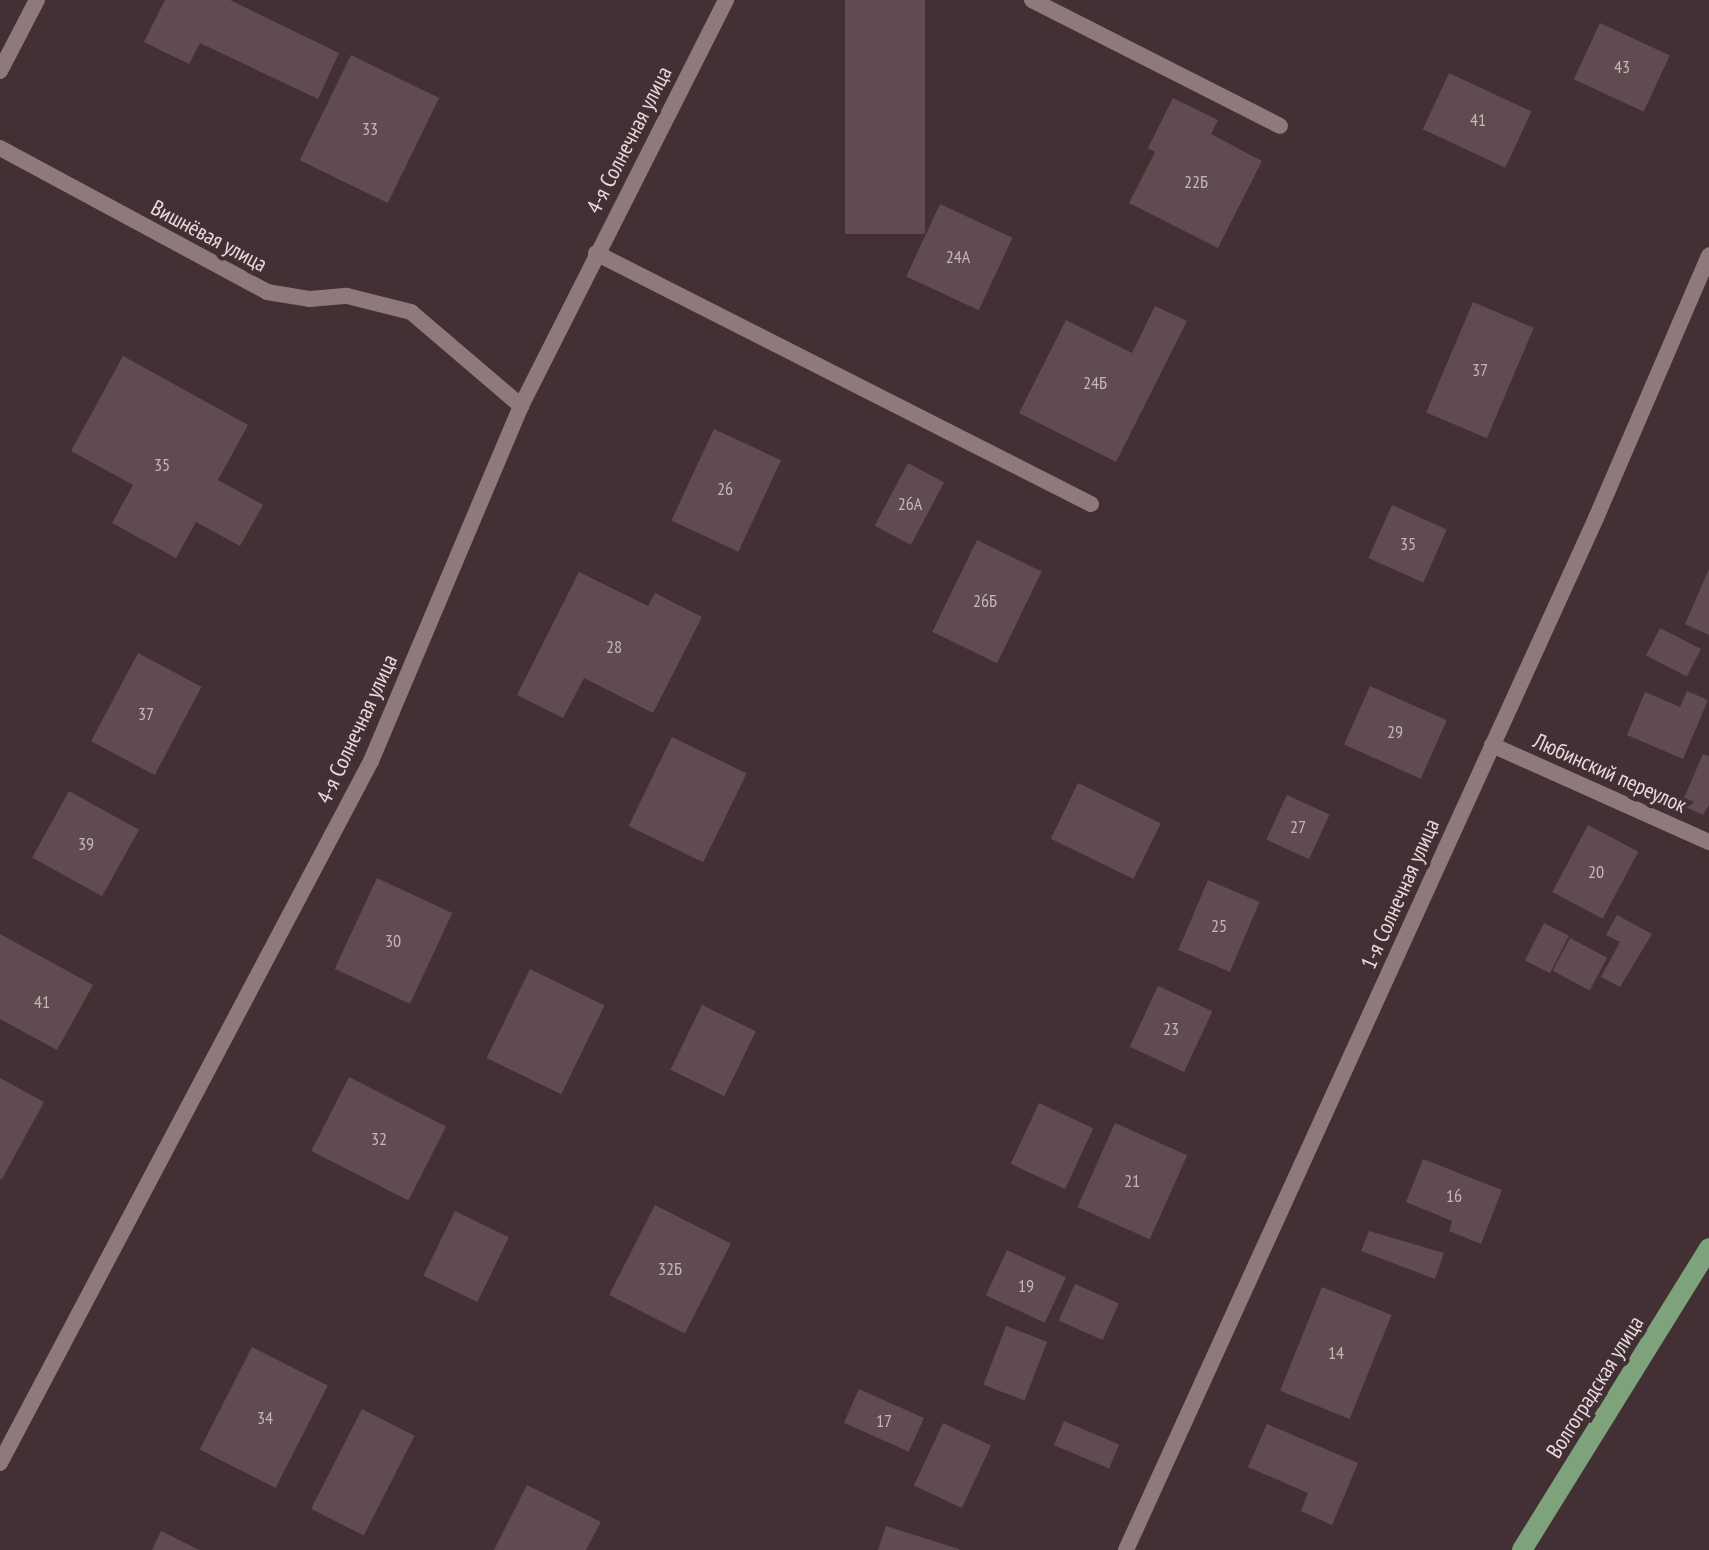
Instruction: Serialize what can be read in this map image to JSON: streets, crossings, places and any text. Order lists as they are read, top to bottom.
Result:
{
  "streets": {
    "main road": ["Волгоградская улица"],
    "street": [
      "4-я Солнечная улица",
      "Вишнёвая улица",
      "Любинский переулок",
      "1-я Солнечная улица"
    ]
  },
  "crossings": [
    ["4-я Солнечная улица", "Вишнёвая улица"],
    ["Любинский переулок", "1-я Солнечная улица"]
  ],
  "house_numbers": [
    "43",
    "41",
    "33",
    "22Б",
    "24А",
    "37",
    "24Б",
    "35",
    "26",
    "26А",
    "35",
    "26Б",
    "28",
    "37",
    "29",
    "27",
    "39",
    "20",
    "25",
    "30",
    "41",
    "23",
    "32",
    "21",
    "16",
    "32Б",
    "19",
    "14",
    "34",
    "17"
  ]
}
